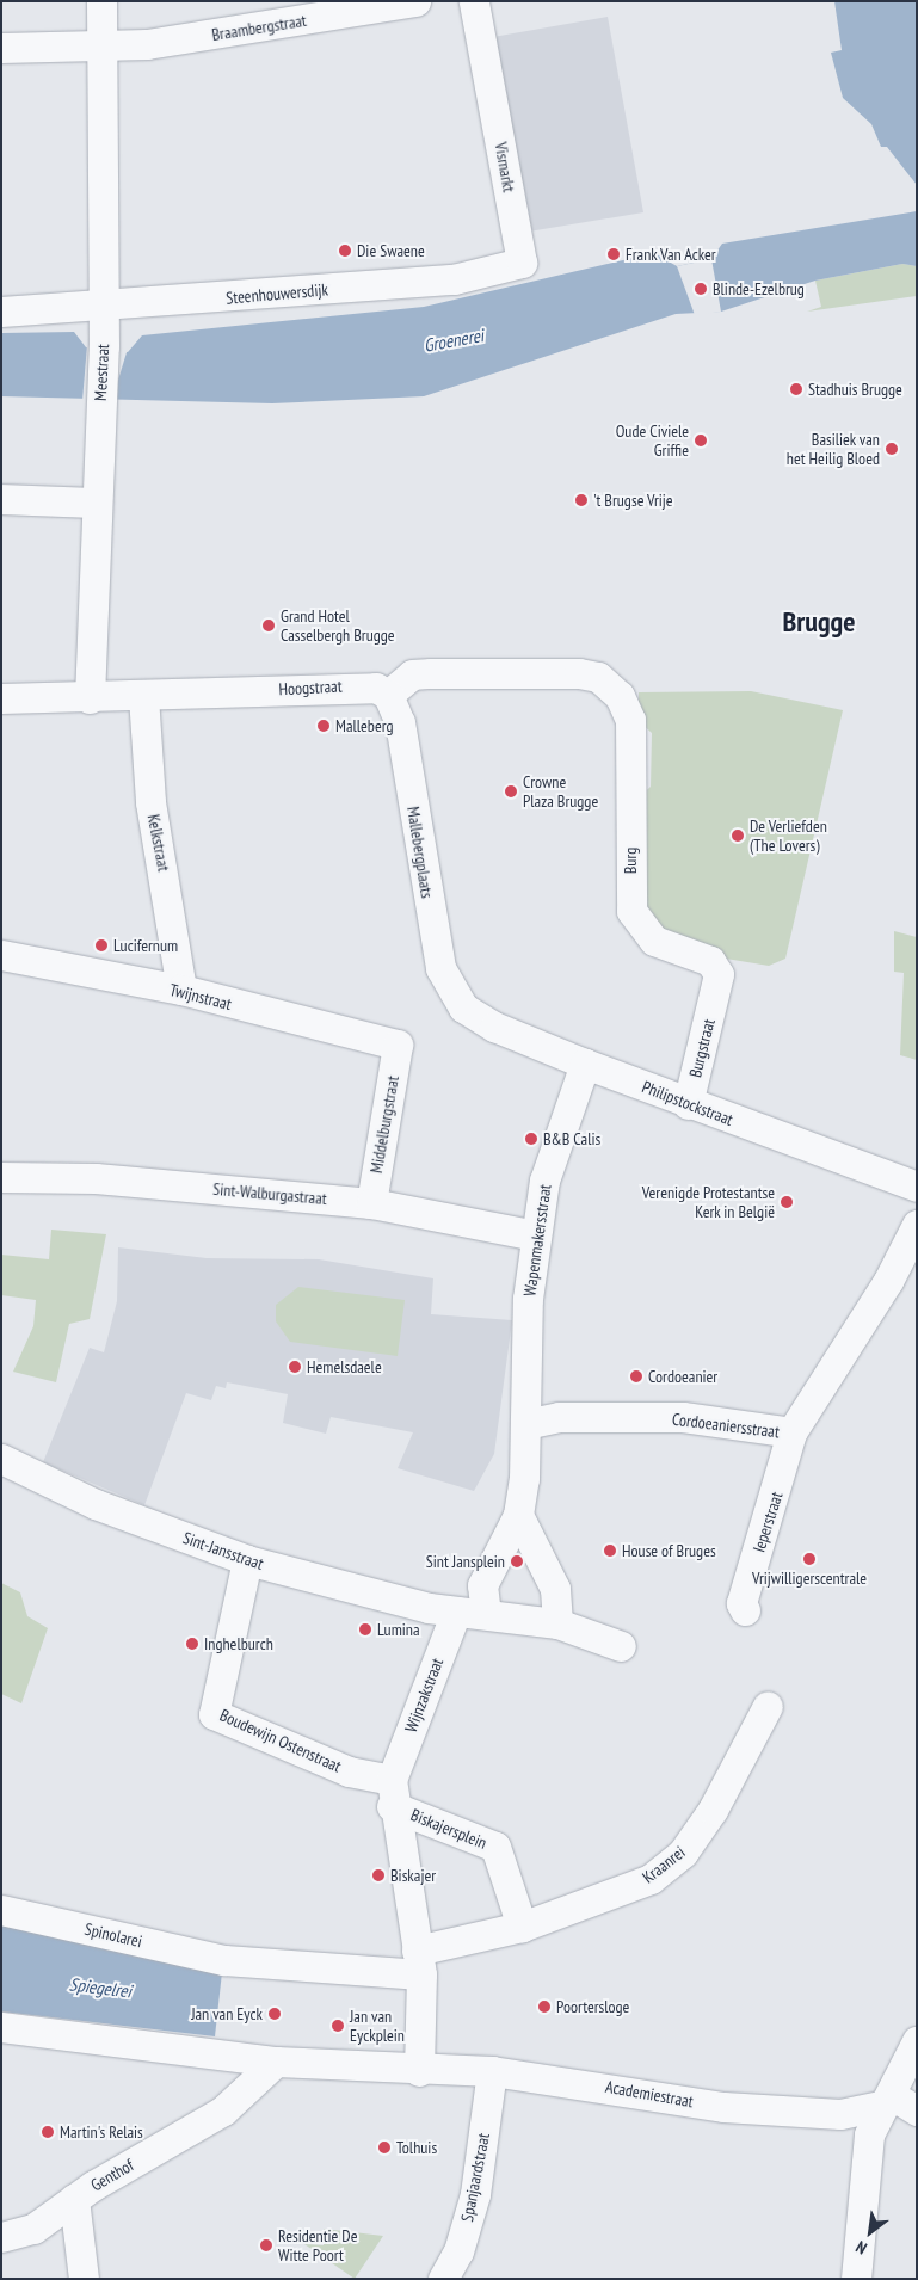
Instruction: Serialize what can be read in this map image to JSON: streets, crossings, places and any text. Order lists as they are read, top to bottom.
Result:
{
  "streets": {
    "street": [
      "Braambergstraat",
      "Vismarkt",
      "Steenhouwersdijk",
      "Meestraat",
      "Hoogstraat",
      "Kelkstraat",
      "Mallebergplaats",
      "Burg",
      "Twijnstraat",
      "Burgstraat",
      "Philipstockstraat",
      "Middelburgstraat",
      "Sint-Walburgastraat",
      "Wapenmakersstraat",
      "Cordoeaniersstraat",
      "Ieperstraat",
      "Sint-Jansstraat",
      "Wijnzakstraat",
      "Boudewijn Ostenstraat",
      "Biskajersplein",
      "Kraanrei",
      "Spinolarei",
      "Academiestraat",
      "Genthof",
      "Spanjaardstraat"
    ]
  },
  "crossings": [
    ["Braambergstraat", "Meestraat"],
    ["Vismarkt", "Steenhouwersdijk"],
    ["Steenhouwersdijk", "Meestraat"],
    ["Meestraat", "Hoogstraat"],
    ["Hoogstraat", "Kelkstraat"],
    ["Hoogstraat", "Mallebergplaats"],
    ["Hoogstraat", "Burg"],
    ["Kelkstraat", "Twijnstraat"],
    ["Mallebergplaats", "Burg"],
    ["Mallebergplaats", "Philipstockstraat"],
    ["Burg", "Burgstraat"],
    ["Twijnstraat", "Middelburgstraat"],
    ["Burgstraat", "Philipstockstraat"],
    ["Philipstockstraat", "Wapenmakersstraat"],
    ["Middelburgstraat", "Sint-Walburgastraat"],
    ["Sint-Walburgastraat", "Wapenmakersstraat"],
    ["Wapenmakersstraat", "Cordoeaniersstraat"],
    ["Cordoeaniersstraat", "Ieperstraat"],
    ["Sint-Jansstraat", "Wijnzakstraat"],
    ["Sint-Jansstraat", "Boudewijn Ostenstraat"],
    ["Wijnzakstraat", "Boudewijn Ostenstraat"],
    ["Wijnzakstraat", "Biskajersplein"],
    ["Boudewijn Ostenstraat", "Biskajersplein"],
    ["Biskajersplein", "Kraanrei"],
    ["Biskajersplein", "Spinolarei"],
    ["Academiestraat", "Spanjaardstraat"]
  ],
  "districts": ["Brugge"],
  "water": ["Groenerei", "Spiegelrei"],
  "places": [
    "Die Swaene",
    "Frank Van Acker",
    "Blinde-Ezelbrug",
    "Stadhuis Brugge",
    "Oude Civiele Griffie",
    "Basiliek van het Heilig Bloed",
    "'t Brugse Vrije",
    "Grand Hotel Casselbergh Brugge",
    "Malleberg",
    "Crowne Plaza Brugge",
    "De Verliefden (The Lovers)",
    "Lucifernum",
    "B&B Calis",
    "Verenigde Protestantse Kerk in België",
    "Hemelsdaele",
    "Cordoeanier",
    "House of Bruges",
    "Vrijwilligerscentrale",
    "Sint Jansplein",
    "Lumina",
    "Inghelburch",
    "Biskajer",
    "Poortersloge",
    "Jan van Eyck",
    "Jan van Eyckplein",
    "Martin's Relais",
    "Tolhuis",
    "Residentie De Witte Poort"
  ],
  "north": "bottom left"
}
